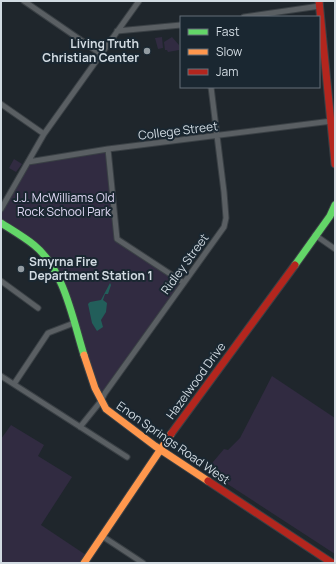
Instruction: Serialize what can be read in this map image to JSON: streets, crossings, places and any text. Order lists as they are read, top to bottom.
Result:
{
  "streets": {
    "street": [
      "College Street",
      "Ridley Street",
      "Hazelwood Drive",
      "Enon Springs Road West"
    ]
  },
  "crossings": [
    ["College Street", "Ridley Street"],
    ["Ridley Street", "Enon Springs Road West"],
    ["Hazelwood Drive", "Enon Springs Road West"]
  ],
  "parks": ["J.J. McWilliams Old Rock School Park"],
  "places": ["Living Truth Christian Center", "Smyrna Fire Department Station 1"],
  "legend": ["Fast", "Slow", "Jam"]
}
